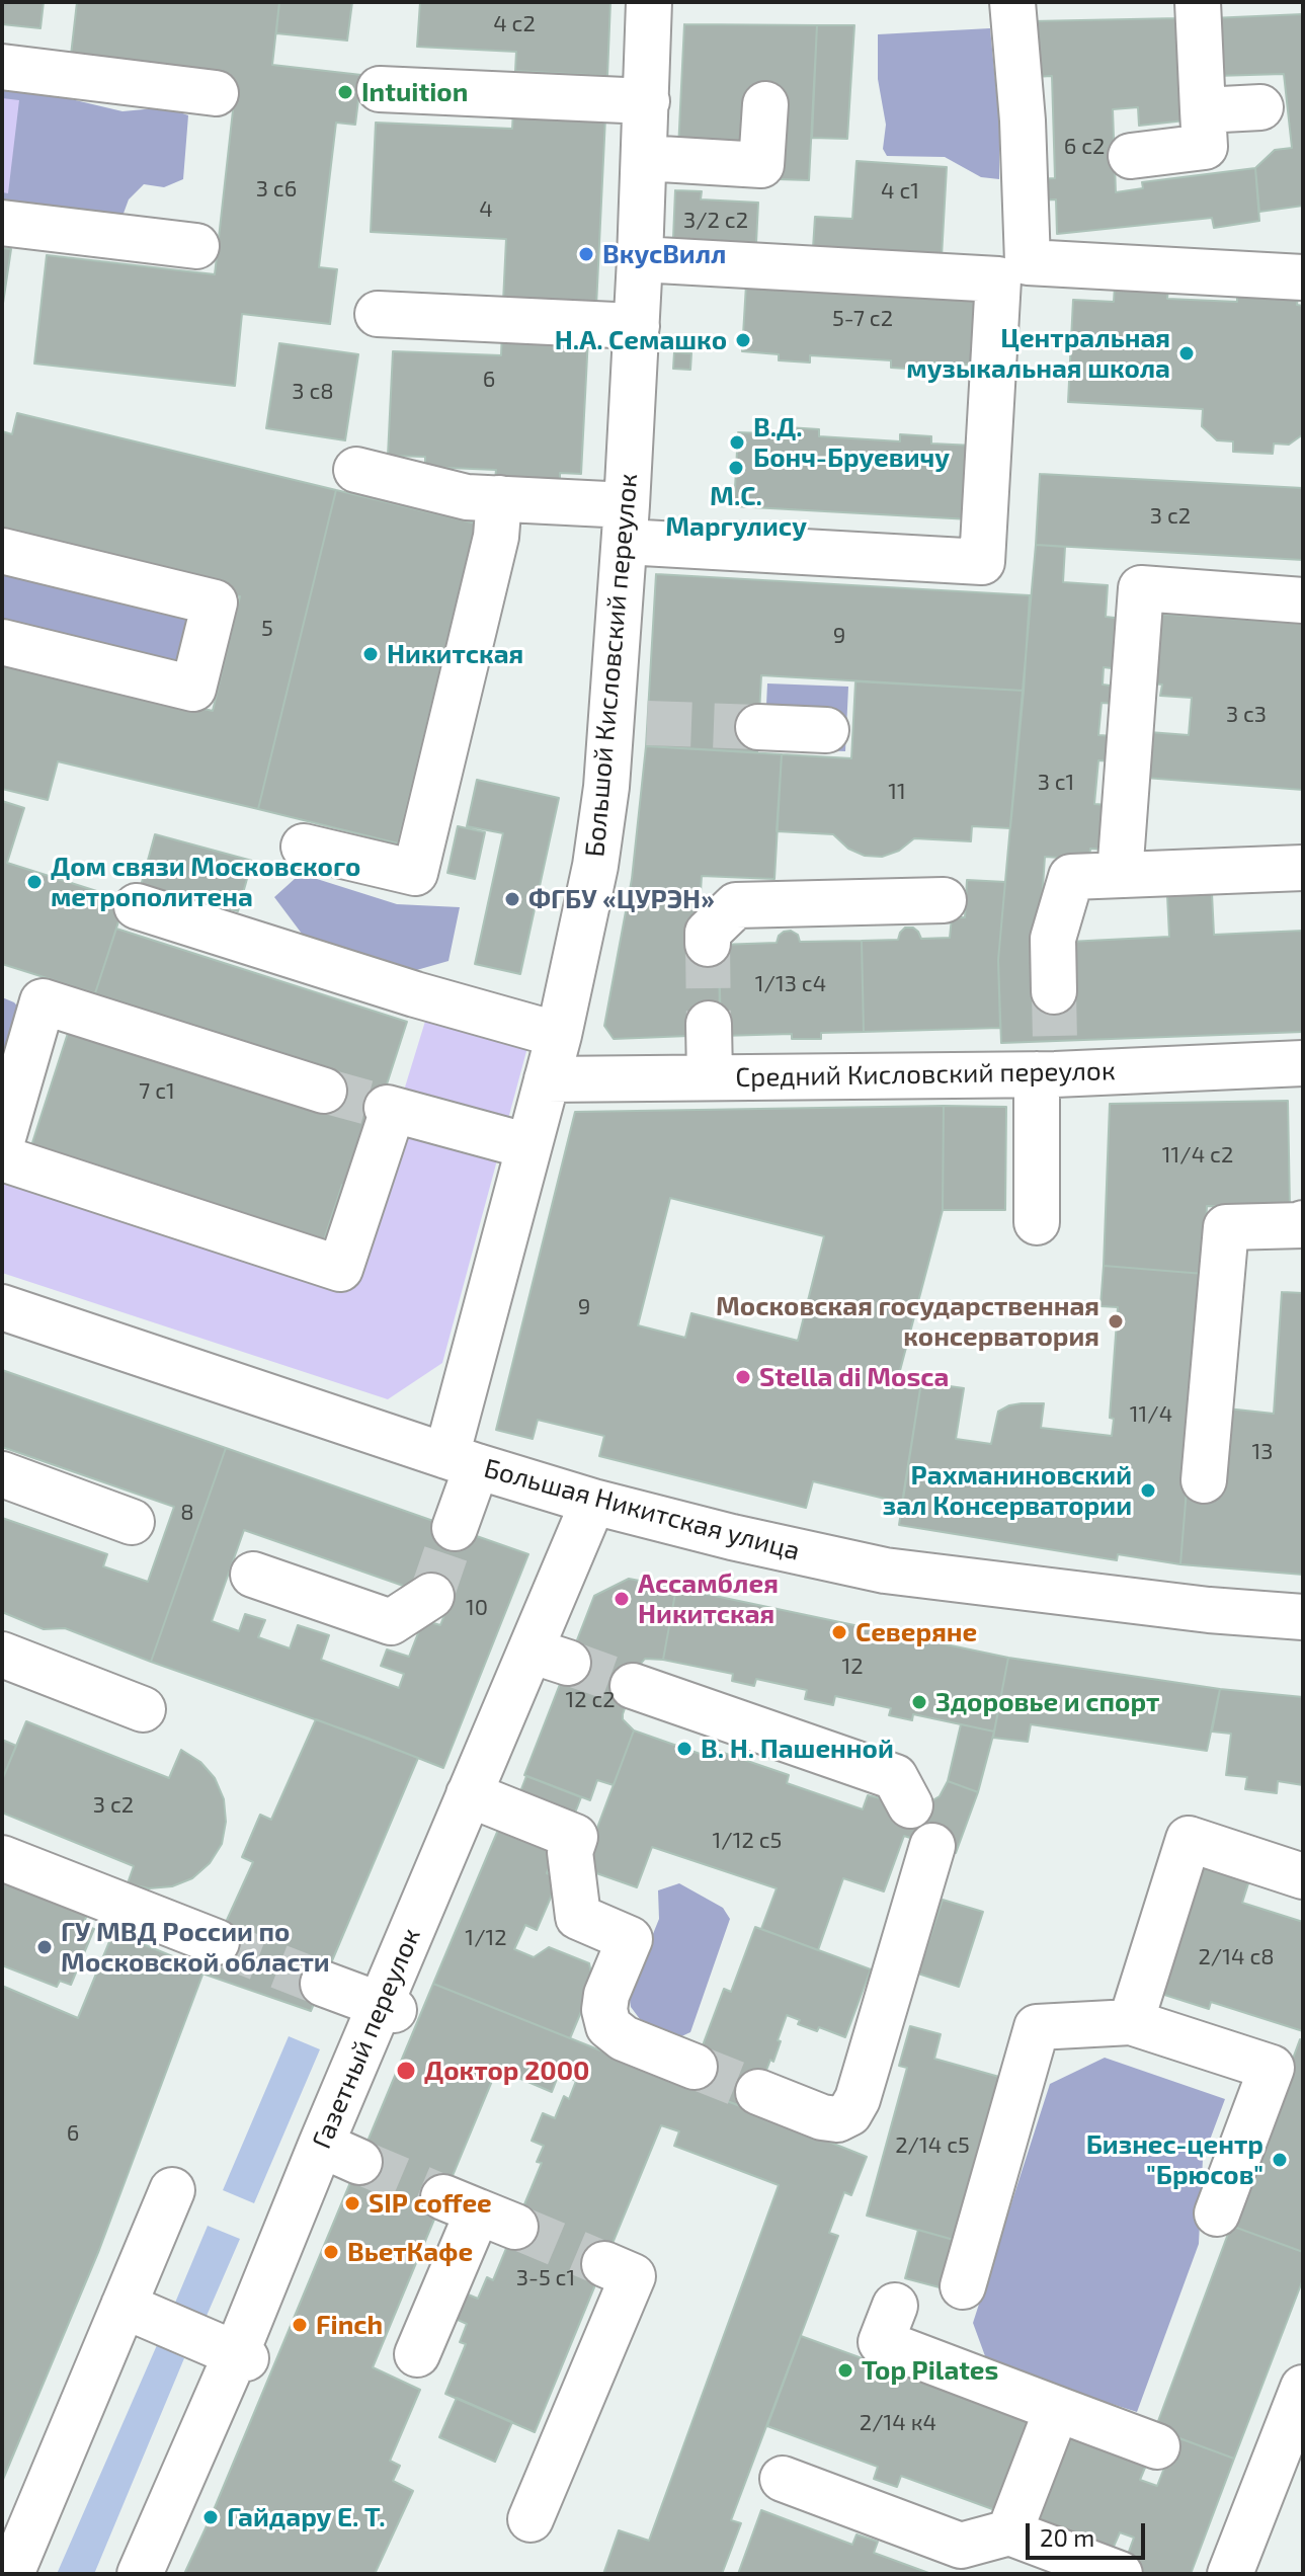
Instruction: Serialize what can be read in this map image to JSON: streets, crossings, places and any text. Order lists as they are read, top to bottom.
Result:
{
  "streets": {
    "street": [
      "Большой Кисловский переулок",
      "Средний Кисловский переулок",
      "Большая Никитская улица",
      "Газетный переулок"
    ]
  },
  "crossings": [
    ["Большой Кисловский переулок", "Средний Кисловский переулок"],
    ["Большой Кисловский переулок", "Большая Никитская улица"],
    ["Большая Никитская улица", "Газетный переулок"]
  ],
  "places": [
    "Intuition",
    "ВкусВилл",
    "Н.А. Семашко",
    "Центральная музыкальная школа",
    "В.Д. Бонч-Бруевичу",
    "М.С. Маргулису",
    "Никитская",
    "Дом связи Московского метрополитена",
    "ФГБУ «ЦУРЭН»",
    "Московская государственная консерватория",
    "Stella di Mosca",
    "Рахманиновский зал Консерватории",
    "Ассамблея Никитская",
    "Северяне",
    "Здоровье и спорт",
    "В. Н. Пашенной",
    "ГУ МВД России по Московской области",
    "Доктор 2000",
    "Бизнес-центр \"Брюсов\"",
    "SIP coffee",
    "ВьетКафе",
    "Finch",
    "Top Pilates",
    "Гайдару Е. Т."
  ],
  "house_numbers": [
    "4 с2",
    "6 с2",
    "3 с6",
    "4 с1",
    "4",
    "3/2 с2",
    "5-7 с2",
    "6",
    "3 с8",
    "3 с2",
    "5",
    "9",
    "3 с3",
    "3 с1",
    "11",
    "1/13 с4",
    "7 с1",
    "11/4 с2",
    "9",
    "11/4",
    "13",
    "8",
    "10",
    "12",
    "12 с2",
    "3 с2",
    "1/12 с5",
    "1/12",
    "2/14 с8",
    "6",
    "2/14 с5",
    "3-5 с1",
    "2/14 к4"
  ],
  "scale_bar": "20 m"
}
